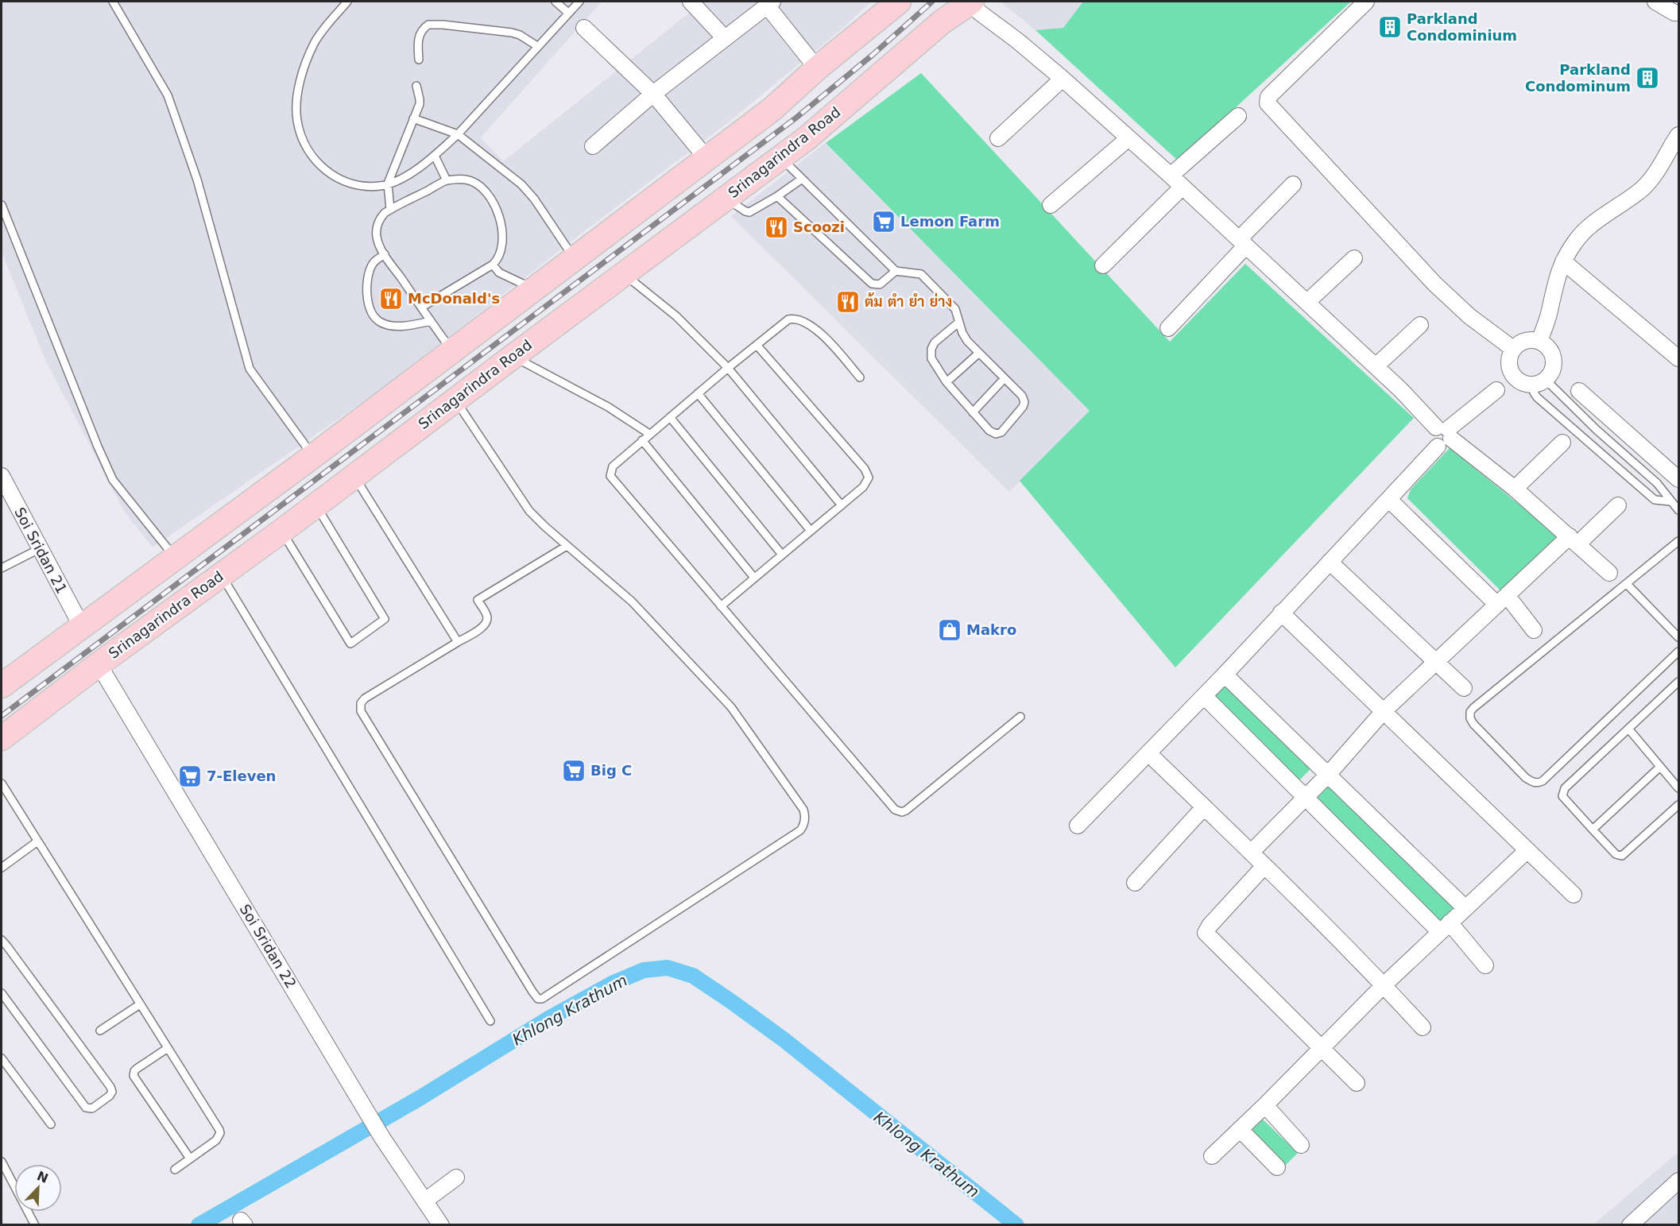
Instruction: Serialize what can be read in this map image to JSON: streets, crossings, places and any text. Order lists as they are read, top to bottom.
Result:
{
  "streets": {
    "main road": ["Srinagarindra Road"],
    "street": ["Soi Sridan 21", "Soi Sridan 22"]
  },
  "crossings": [
    ["Srinagarindra Road", "Soi Sridan 22"]
  ],
  "water": ["Khlong Krathum"],
  "places": {
    "building": ["Parkland Condominium", "Parkland Condominum"],
    "supermarket": ["Lemon Farm", "Big C", "7-Eleven"],
    "restaurant": ["Scoozi", "McDonald's", "ต้ม ตำ ยำ ย่าง"],
    "shop": ["Makro"]
  },
  "north": "top right"
}
